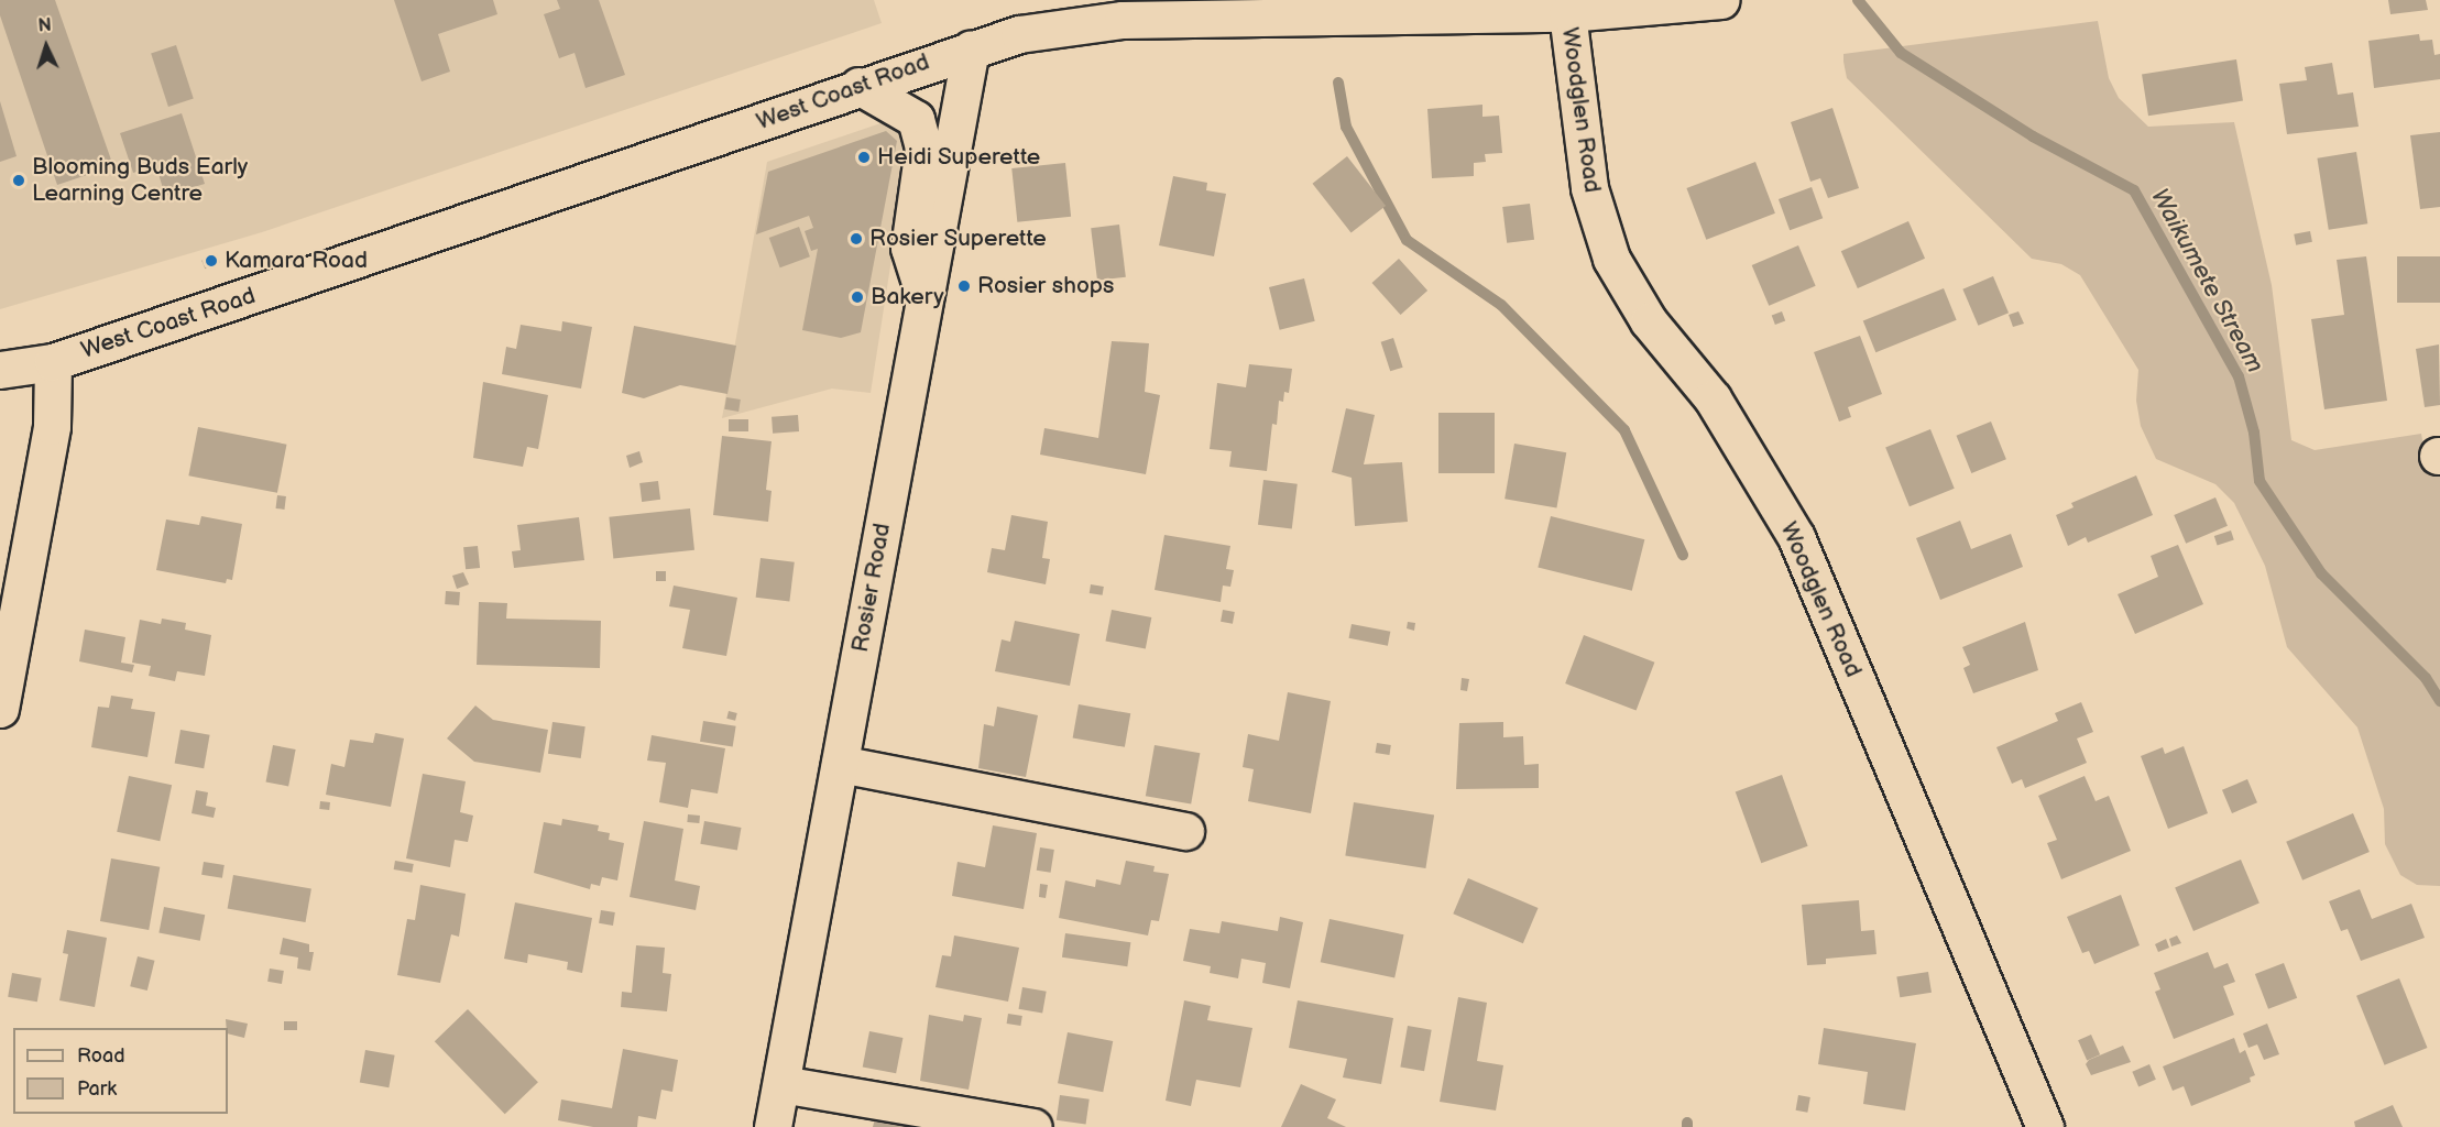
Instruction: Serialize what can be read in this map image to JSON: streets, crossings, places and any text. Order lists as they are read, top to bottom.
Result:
{
  "streets": {
    "street": ["West Coast Road", "Woodglen Road", "Rosier Road"]
  },
  "crossings": [
    ["West Coast Road", "Woodglen Road"],
    ["West Coast Road", "Rosier Road"]
  ],
  "water": ["Waikumete Stream"],
  "places": [
    "Heidi Superette",
    "Blooming Buds Early Learning Centre",
    "Rosier Superette",
    "Kamara Road",
    "Rosier shops",
    "Bakery"
  ],
  "legend": ["Road", "Park"],
  "north": "top"
}
